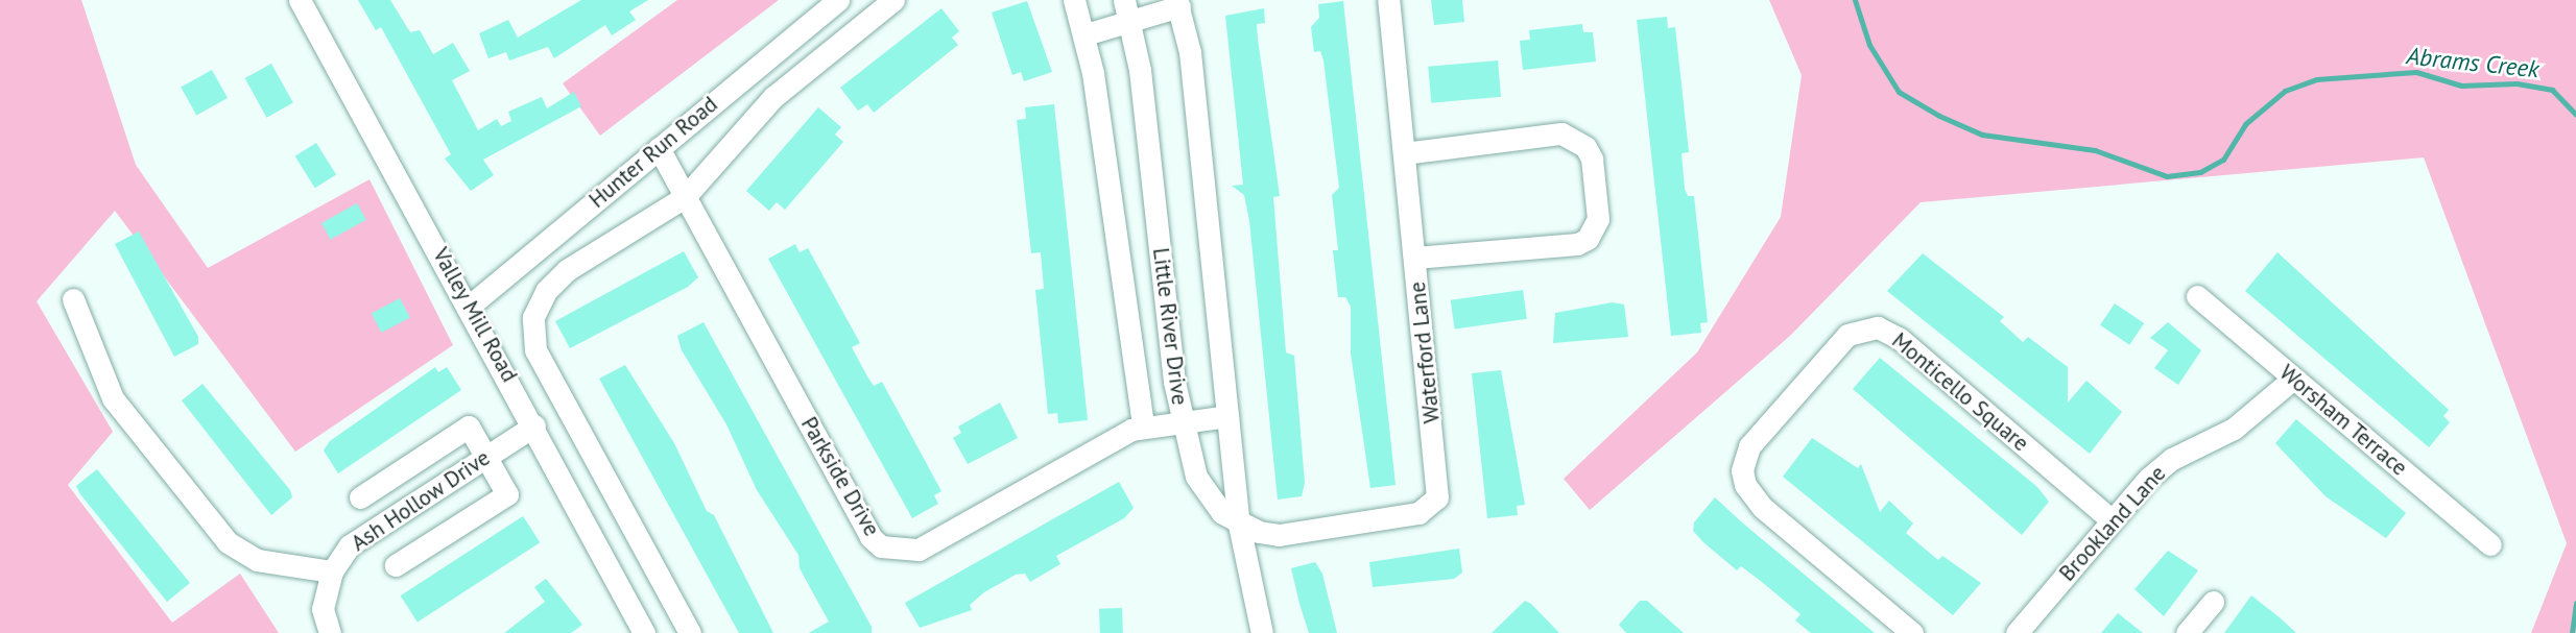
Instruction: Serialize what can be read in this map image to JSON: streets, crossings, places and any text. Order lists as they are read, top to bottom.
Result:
{
  "streets": {
    "street": [
      "Hunter Run Road",
      "Valley Mill Road",
      "Little River Drive",
      "Waterford Lane",
      "Monticello Square",
      "Worsham Terrace",
      "Parkside Drive",
      "Ash Hollow Drive",
      "Brookland Lane"
    ]
  },
  "crossings": [
    ["Hunter Run Road", "Valley Mill Road"],
    ["Hunter Run Road", "Parkside Drive"],
    ["Valley Mill Road", "Ash Hollow Drive"],
    ["Little River Drive", "Waterford Lane"],
    ["Little River Drive", "Parkside Drive"],
    ["Monticello Square", "Brookland Lane"],
    ["Worsham Terrace", "Brookland Lane"]
  ],
  "water": ["Abrams Creek"]
}
